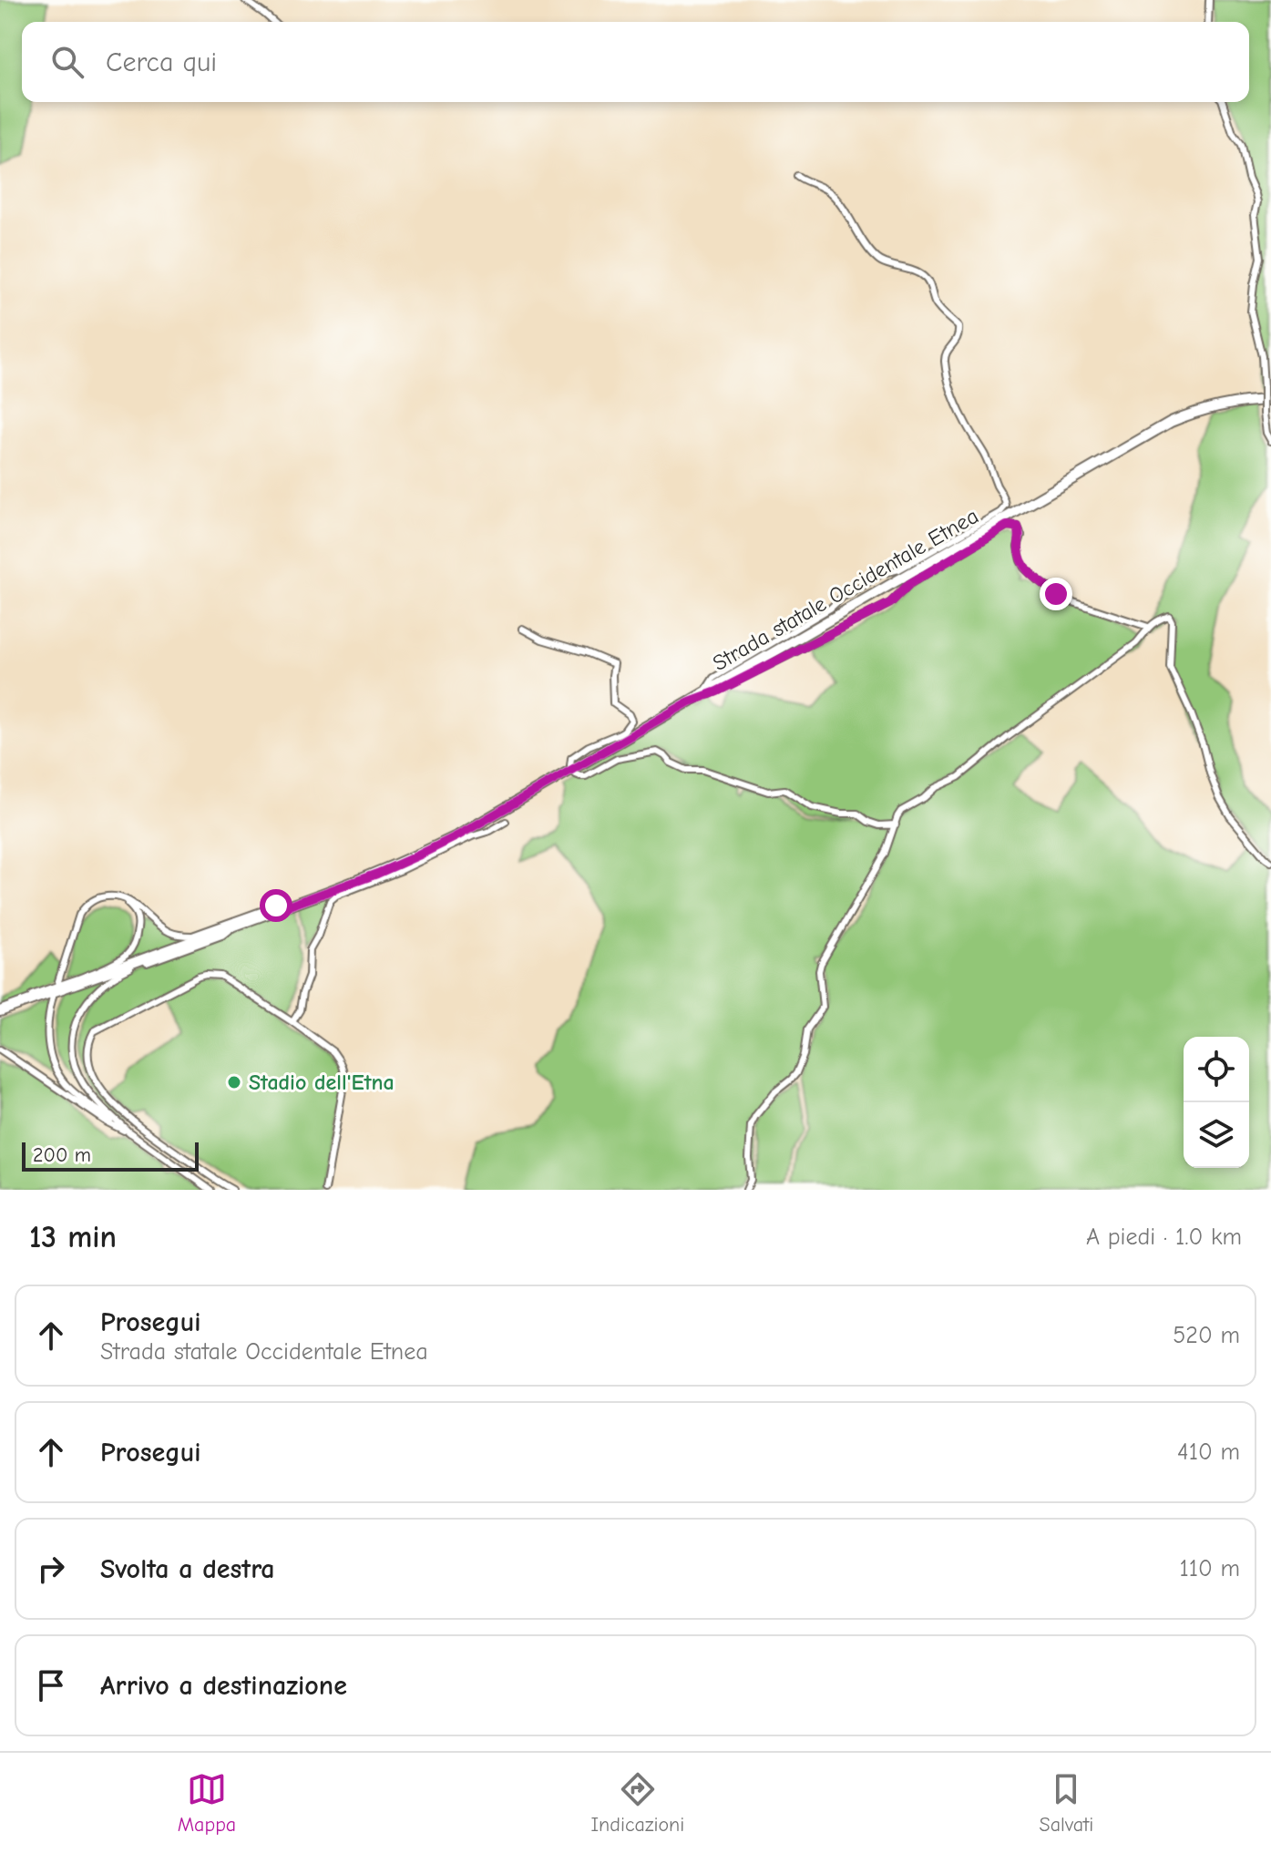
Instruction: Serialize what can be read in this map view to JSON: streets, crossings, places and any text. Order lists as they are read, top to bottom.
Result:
{
  "streets": {
    "main road": ["Strada statale Occidentale Etnea"]
  },
  "places": ["Stadio dell'Etna"],
  "scale_bar": "200 m",
  "page": {
    "search": "Cerca qui",
    "scale": "200 m",
    "heading": ["13 min", "A piedi · 1.0 km"],
    "list": [
      ["Prosegui", "Strada statale Occidentale Etnea", "520 m"],
      ["Prosegui", "410 m"],
      ["Svolta a destra", "110 m"],
      "Arrivo a destinazione"
    ],
    "nav": ["Mappa", "Indicazioni", "Salvati"]
  }
}
